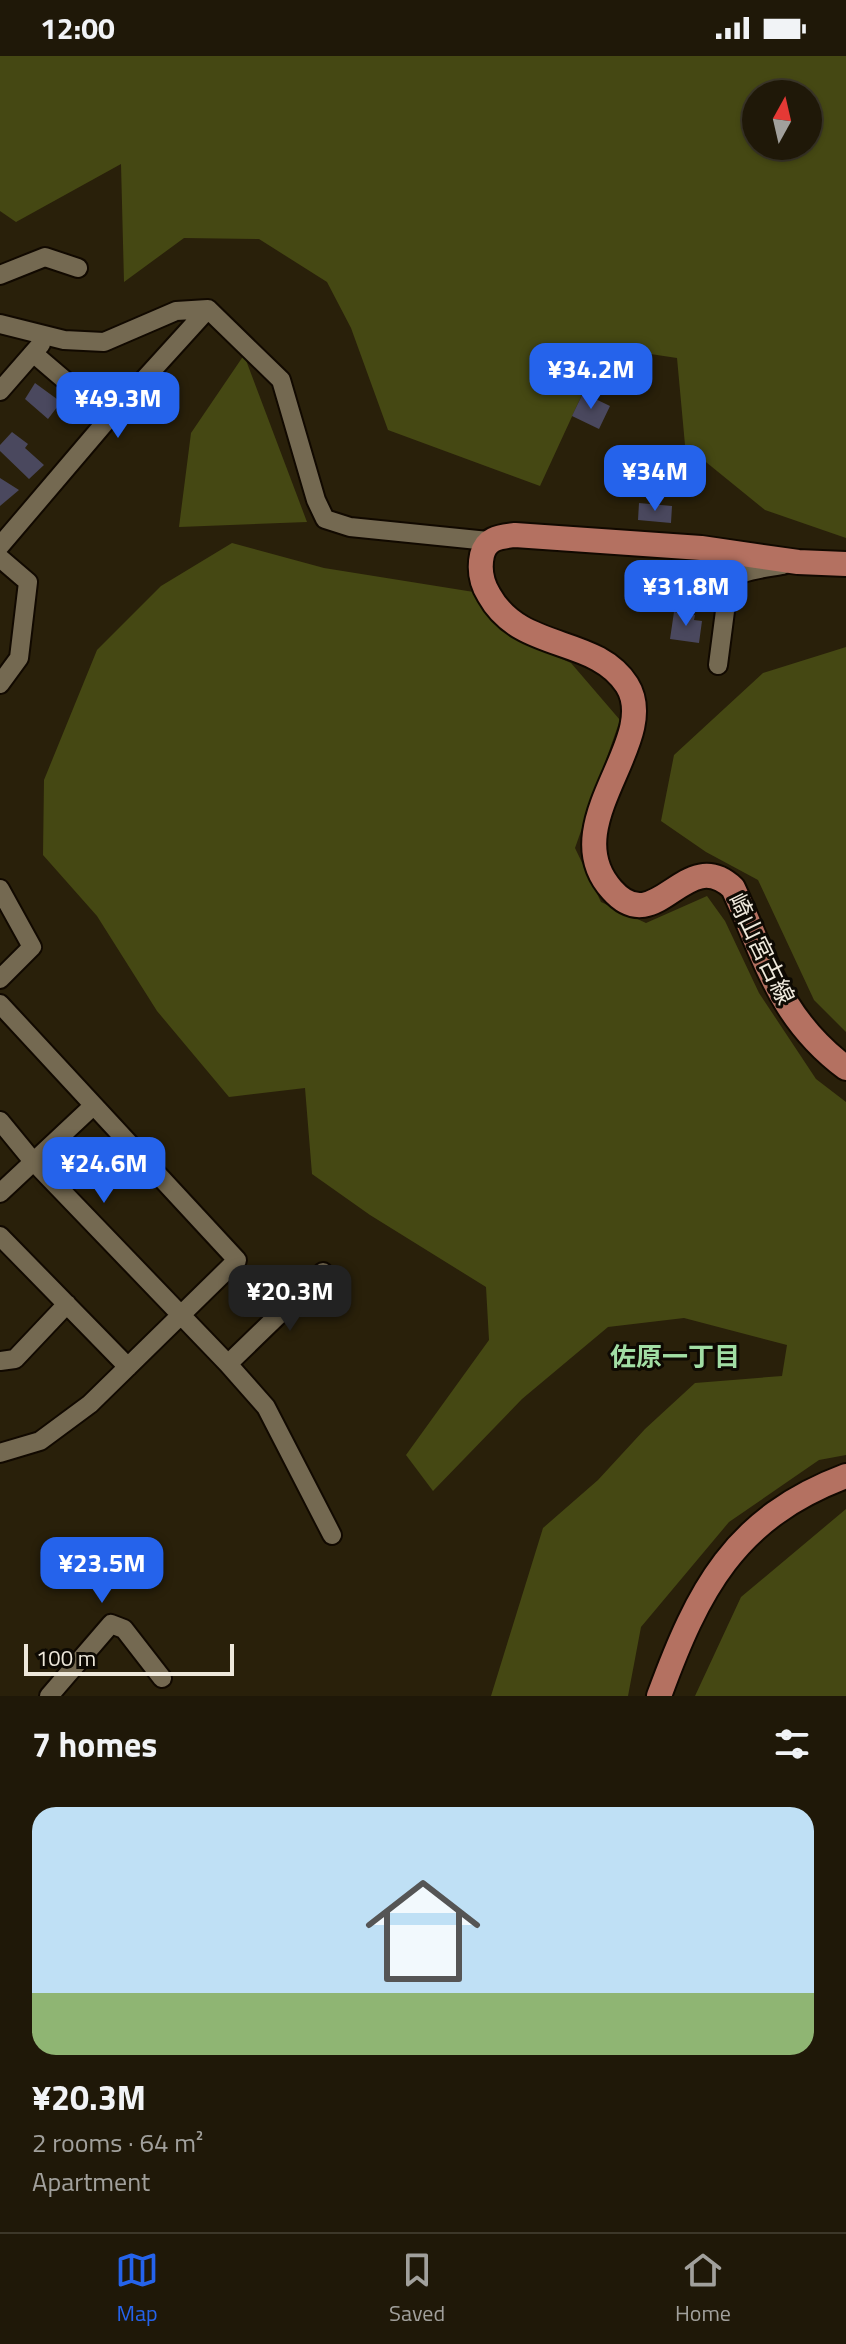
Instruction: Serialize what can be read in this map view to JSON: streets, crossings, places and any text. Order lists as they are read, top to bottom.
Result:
{
  "streets": {
    "main road": ["崎山宮古線"]
  },
  "districts": ["佐原一丁目"],
  "scale_bar": "100 m",
  "north": "top",
  "page": {
    "status": "12:00",
    "price": [
      "¥34.2M",
      "¥49.3M",
      "¥34M",
      "¥31.8M",
      "¥24.6M",
      "¥20.3M",
      "¥23.5M"
    ],
    "scale": "100 m",
    "heading": "7 homes",
    "list": [
      {
        "name": "¥20.3M",
        "note": "2 rooms · 64 m² · Apartment"
      }
    ],
    "tabs": ["Map", "Saved", "Home"]
  }
}
